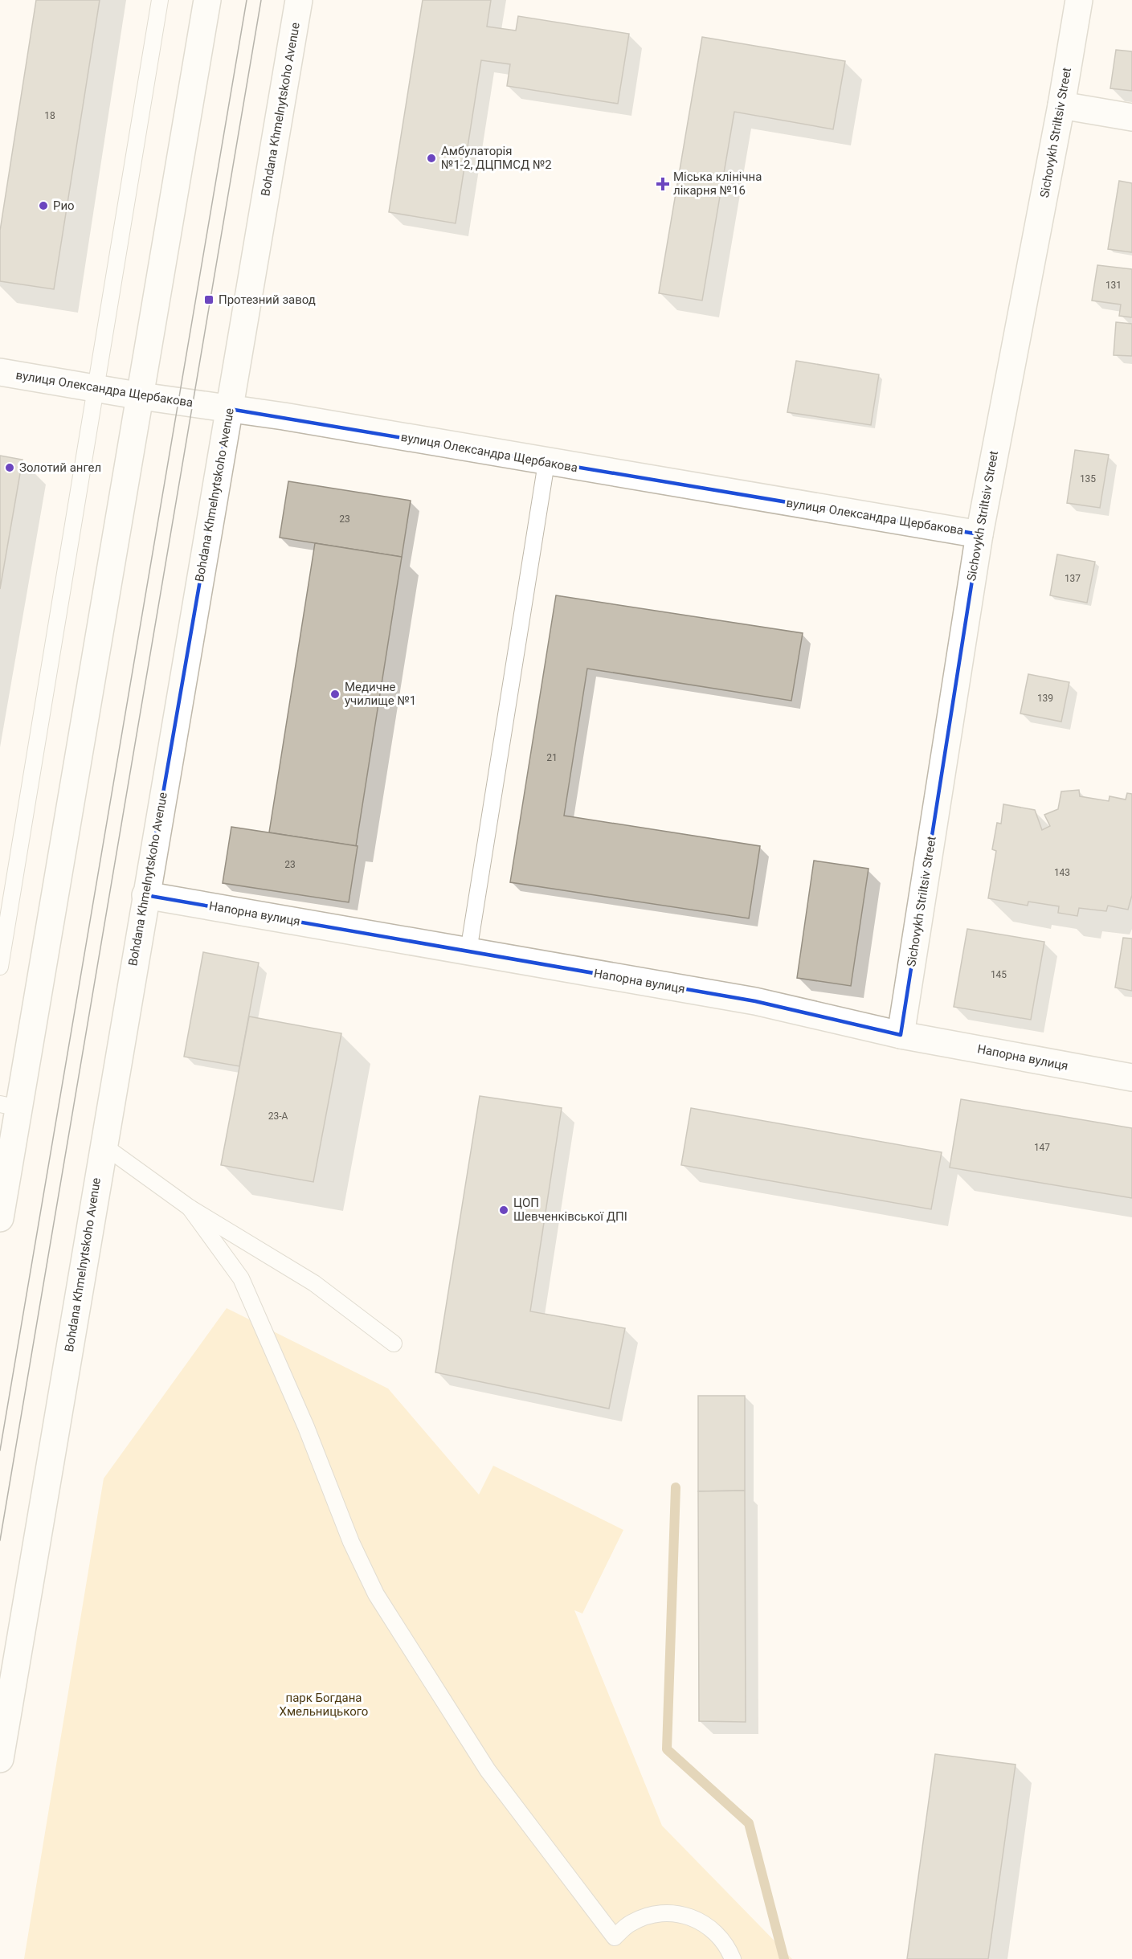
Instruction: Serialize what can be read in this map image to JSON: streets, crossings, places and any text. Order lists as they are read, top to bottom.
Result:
{
  "streets": {
    "street": [
      "Bohdana Khmelnytskoho Avenue",
      "Sichovykh Striltsiv Street",
      "вулиця Олександра Щербакова",
      "Напорна вулиця"
    ]
  },
  "crossings": [
    ["Bohdana Khmelnytskoho Avenue", "вулиця Олександра Щербакова"],
    ["Bohdana Khmelnytskoho Avenue", "Напорна вулиця"],
    ["Sichovykh Striltsiv Street", "вулиця Олександра Щербакова"],
    ["Sichovykh Striltsiv Street", "Напорна вулиця"]
  ],
  "parks": ["парк Богдана Хмельницького"],
  "places": {
    "other": [
      "Амбулаторія №1-2, ДЦПМСД №2",
      "Рио",
      "Золотий ангел",
      "Медичне училище №1",
      "ЦОП Шевченківської ДПІ"
    ],
    "health": ["Міська клінічна лікарня №16"],
    "transit": ["Протезний завод"]
  },
  "house_numbers": [
    "18",
    "131",
    "135",
    "23",
    "137",
    "139",
    "21",
    "23",
    "143",
    "145",
    "23-А",
    "147"
  ]
}
